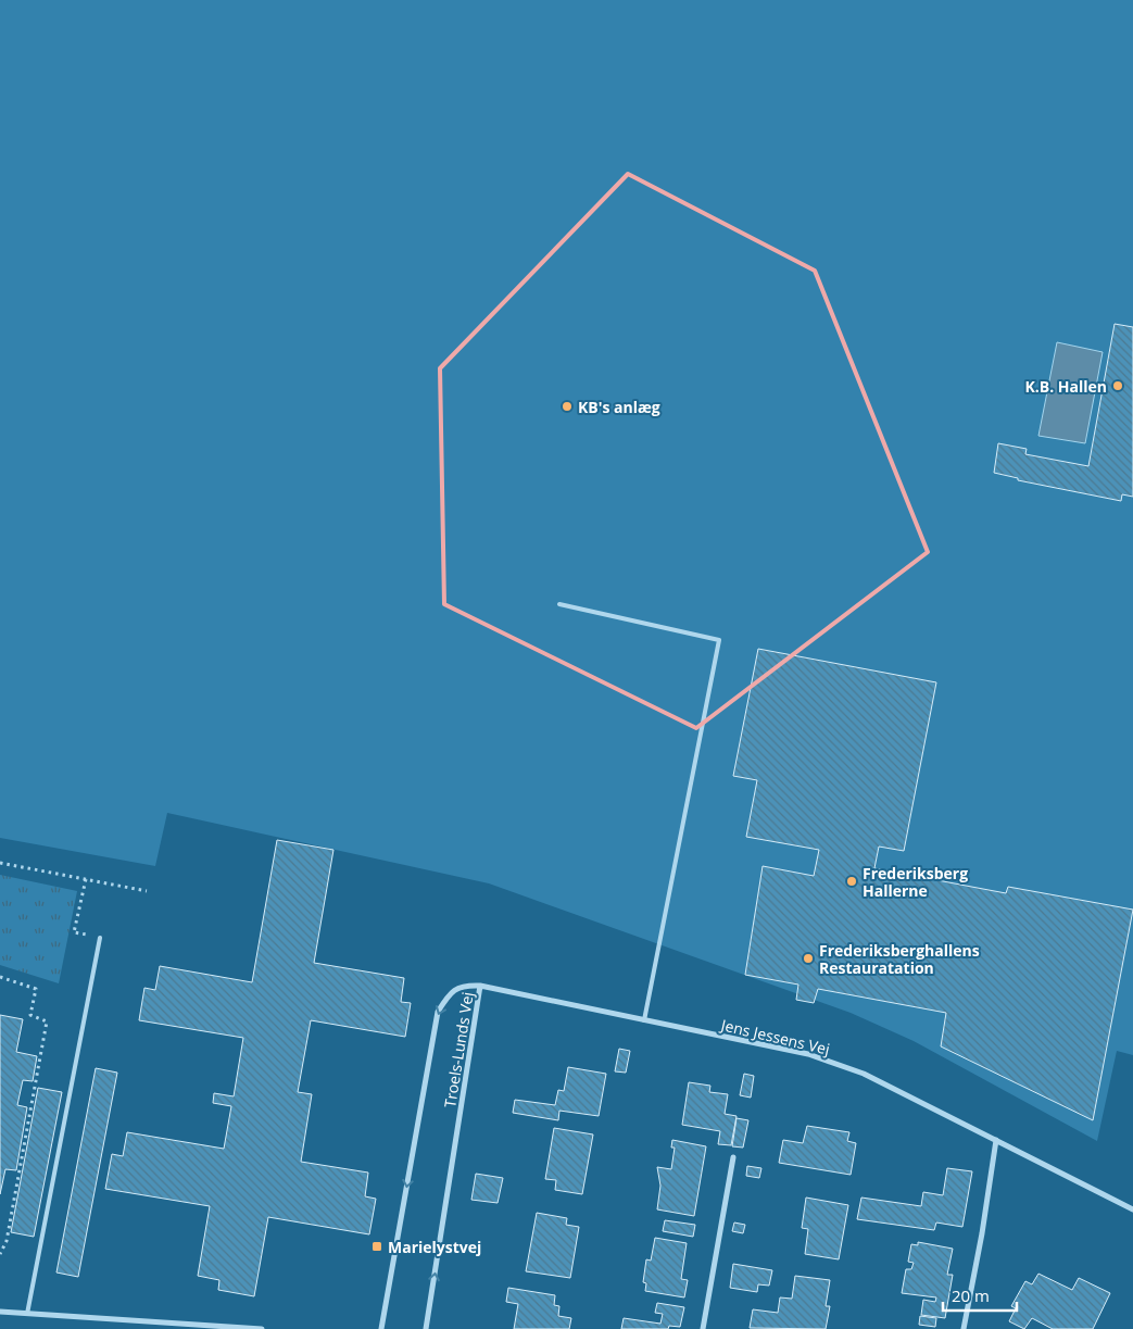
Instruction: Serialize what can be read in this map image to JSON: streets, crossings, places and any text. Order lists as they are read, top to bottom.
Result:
{
  "streets": {
    "street": ["Jens Jessens Vej", "Troels-Lunds Vej"]
  },
  "crossings": [
    ["Jens Jessens Vej", "Troels-Lunds Vej"]
  ],
  "places": {
    "other": [
      "K.B. Hallen",
      "KB's anlæg",
      "Frederiksberg Hallerne",
      "Frederiksberghallens Restauratation"
    ],
    "transit": ["Marielystvej"]
  },
  "scale_bar": "20 m"
}
